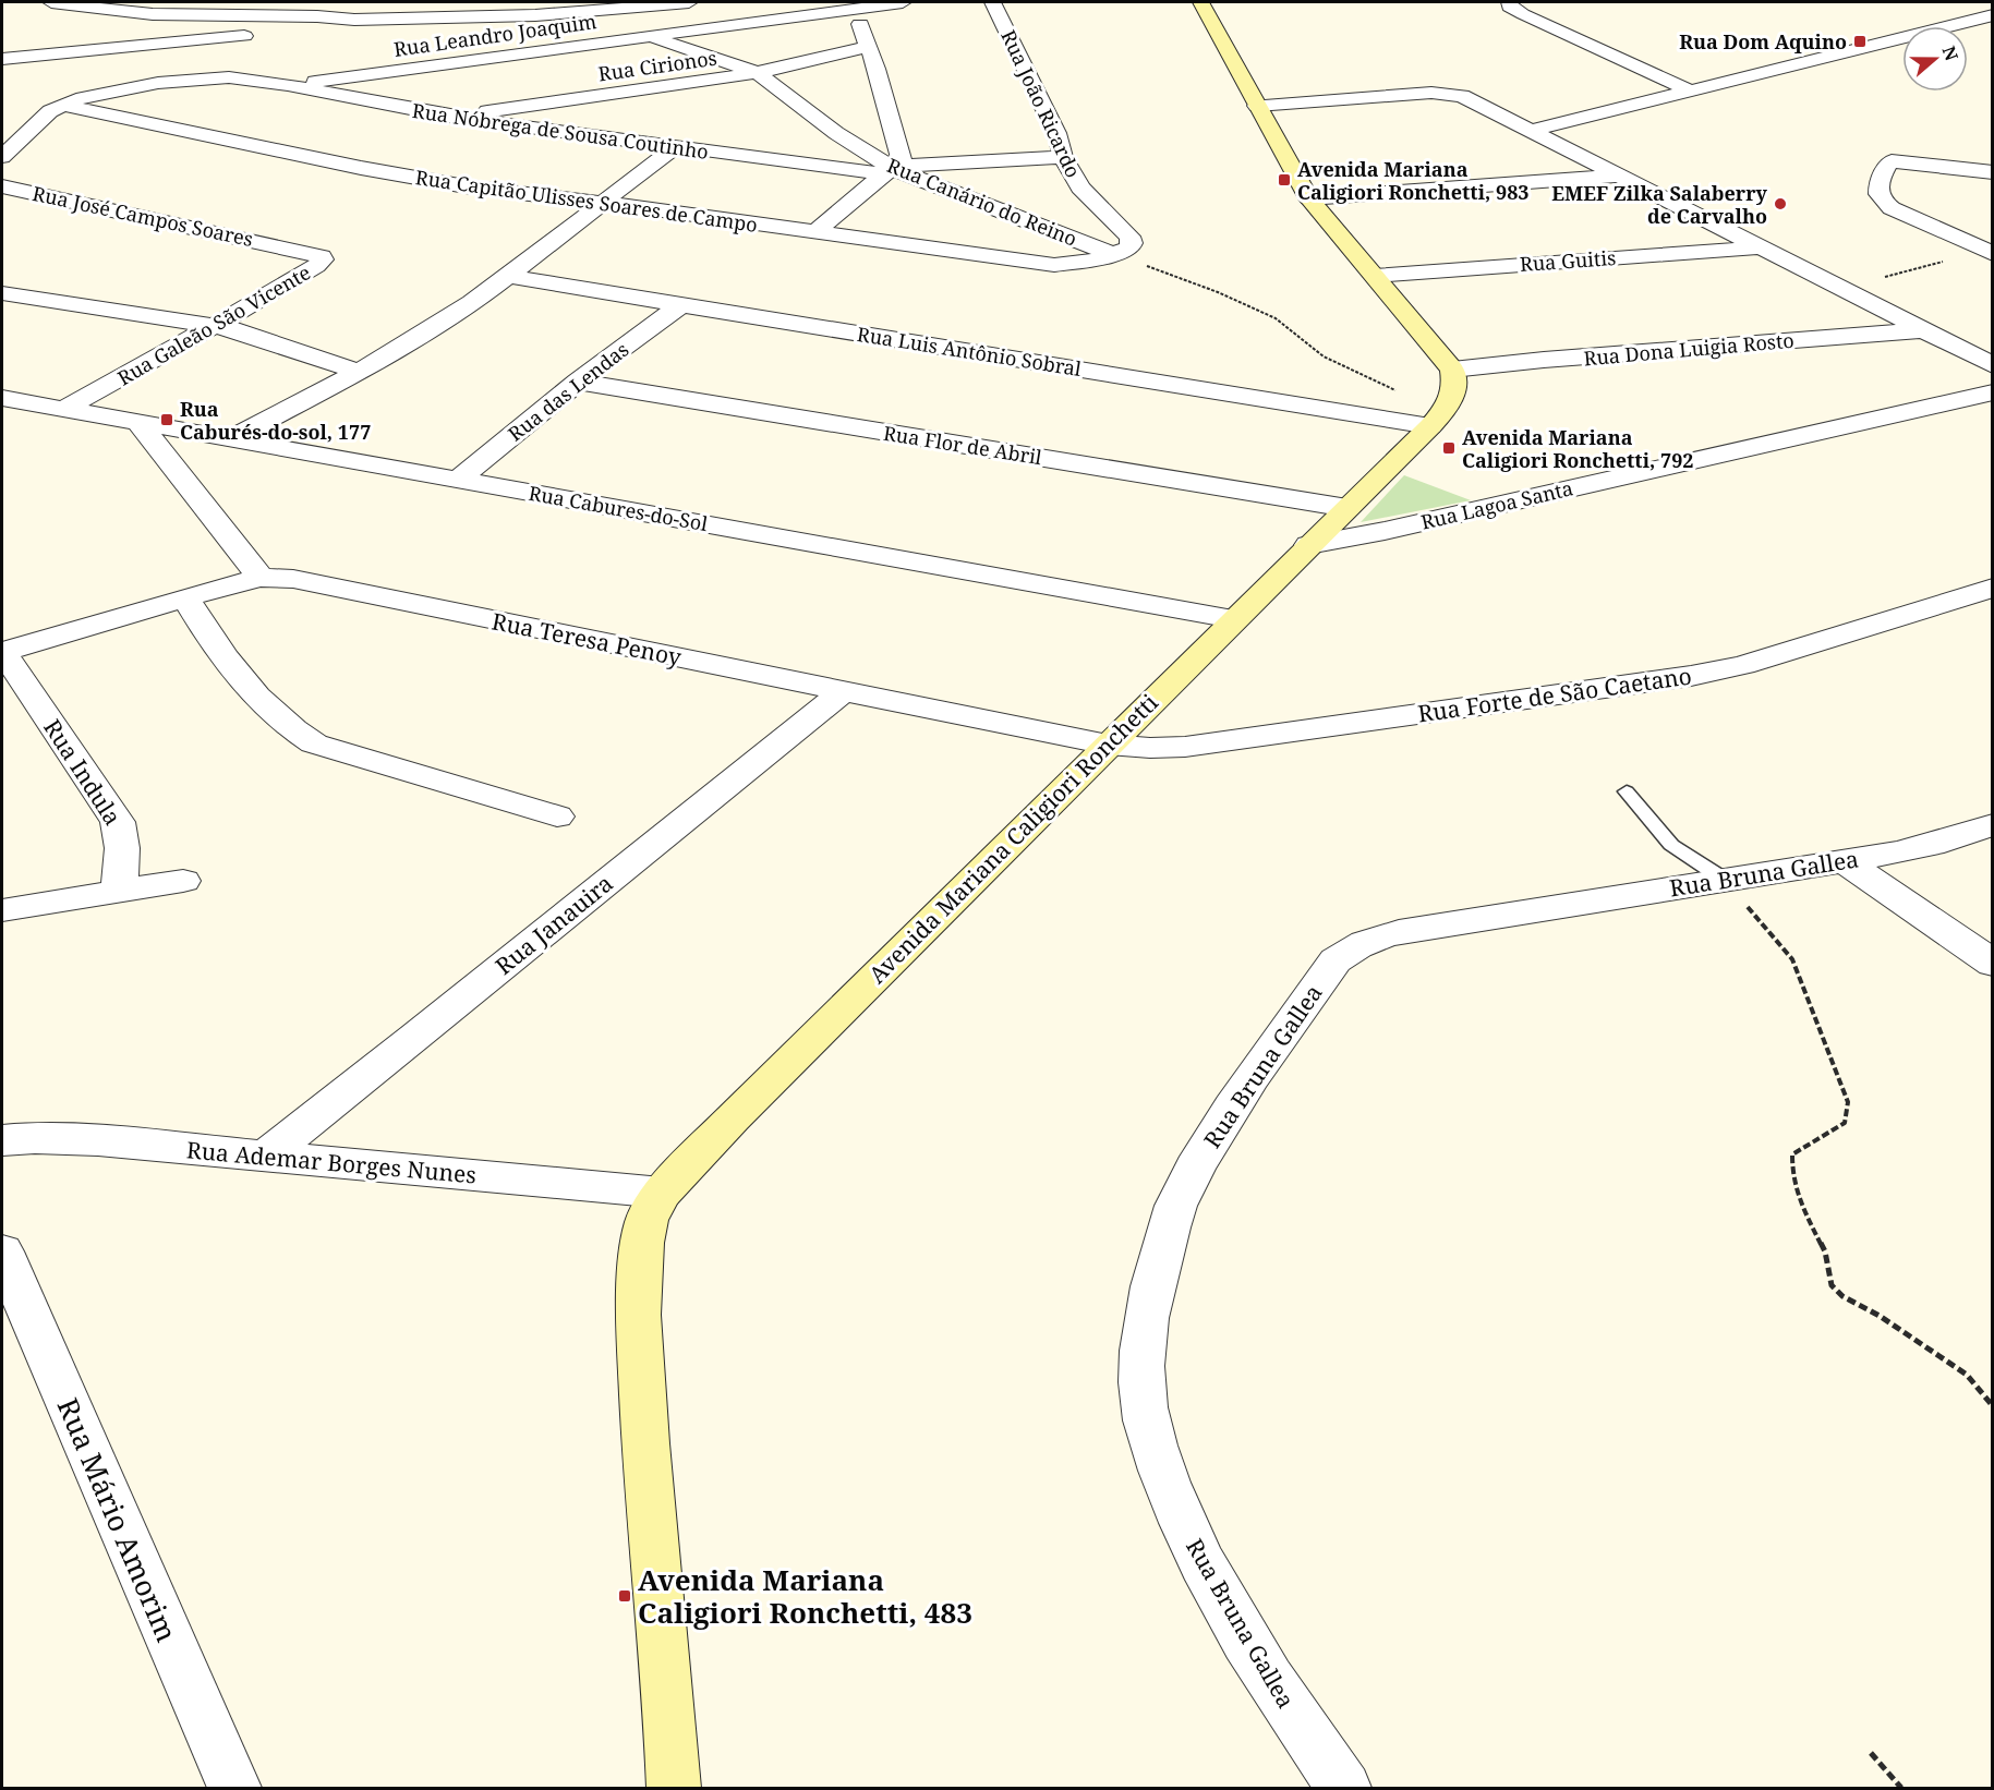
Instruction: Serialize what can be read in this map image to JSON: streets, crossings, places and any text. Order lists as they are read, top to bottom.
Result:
{
  "streets": {
    "street": [
      "Rua Leandro Joaquim",
      "Rua Cirionos",
      "Rua João Ricardo",
      "Rua Nóbrega de Sousa Coutinho",
      "Rua Capitão Ulisses Soares de Campo",
      "Rua Canário do Reino",
      "Rua José Campos Soares",
      "Rua Guitis",
      "Rua Galeão São Vicente",
      "Rua Dona Luigia Rosto",
      "Rua Luis Antônio Sobral",
      "Rua das Lendas",
      "Rua Flor de Abril",
      "Rua Lagoa Santa",
      "Rua Cabures-do-Sol",
      "Rua Teresa Penoy",
      "Rua Forte de São Caetano",
      "Rua Indula",
      "Avenida Mariana Caligiori Ronchetti",
      "Rua Bruna Gallea",
      "Rua Janauira",
      "Rua Ademar Borges Nunes",
      "Rua Mário Amorim"
    ]
  },
  "crossings": [
    ["Rua Leandro Joaquim", "Rua Nóbrega de Sousa Coutinho"],
    ["Rua Leandro Joaquim", "Rua Canário do Reino"],
    ["Rua Cirionos", "Rua Nóbrega de Sousa Coutinho"],
    ["Rua Cirionos", "Rua Canário do Reino"],
    ["Rua João Ricardo", "Rua Nóbrega de Sousa Coutinho"],
    ["Rua João Ricardo", "Rua Capitão Ulisses Soares de Campo"],
    ["Rua João Ricardo", "Rua Canário do Reino"],
    ["Rua Nóbrega de Sousa Coutinho", "Rua Capitão Ulisses Soares de Campo"],
    ["Rua Nóbrega de Sousa Coutinho", "Rua Canário do Reino"],
    ["Rua Capitão Ulisses Soares de Campo", "Rua Canário do Reino"],
    ["Rua José Campos Soares", "Rua Galeão São Vicente"],
    ["Rua Galeão São Vicente", "Rua Cabures-do-Sol"],
    ["Rua Dona Luigia Rosto", "Avenida Mariana Caligiori Ronchetti"],
    ["Rua Luis Antônio Sobral", "Rua das Lendas"],
    ["Rua Luis Antônio Sobral", "Avenida Mariana Caligiori Ronchetti"],
    ["Rua das Lendas", "Rua Flor de Abril"],
    ["Rua das Lendas", "Rua Cabures-do-Sol"],
    ["Rua Flor de Abril", "Avenida Mariana Caligiori Ronchetti"],
    ["Rua Lagoa Santa", "Avenida Mariana Caligiori Ronchetti"],
    ["Rua Cabures-do-Sol", "Avenida Mariana Caligiori Ronchetti"],
    ["Rua Teresa Penoy", "Rua Forte de São Caetano"],
    ["Rua Teresa Penoy", "Rua Indula"],
    ["Rua Teresa Penoy", "Avenida Mariana Caligiori Ronchetti"],
    ["Rua Teresa Penoy", "Rua Janauira"],
    ["Rua Forte de São Caetano", "Avenida Mariana Caligiori Ronchetti"],
    ["Avenida Mariana Caligiori Ronchetti", "Rua Ademar Borges Nunes"],
    ["Rua Janauira", "Rua Ademar Borges Nunes"]
  ],
  "places": {
    "transit": [
      "Rua Dom Aquino",
      "Avenida Mariana Caligiori Ronchetti, 983",
      "Rua Caburés-do-sol, 177",
      "Avenida Mariana Caligiori Ronchetti, 792",
      "Avenida Mariana Caligiori Ronchetti, 483"
    ],
    "other": ["EMEF Zilka Salaberry de Carvalho"]
  },
  "north": "right"
}
